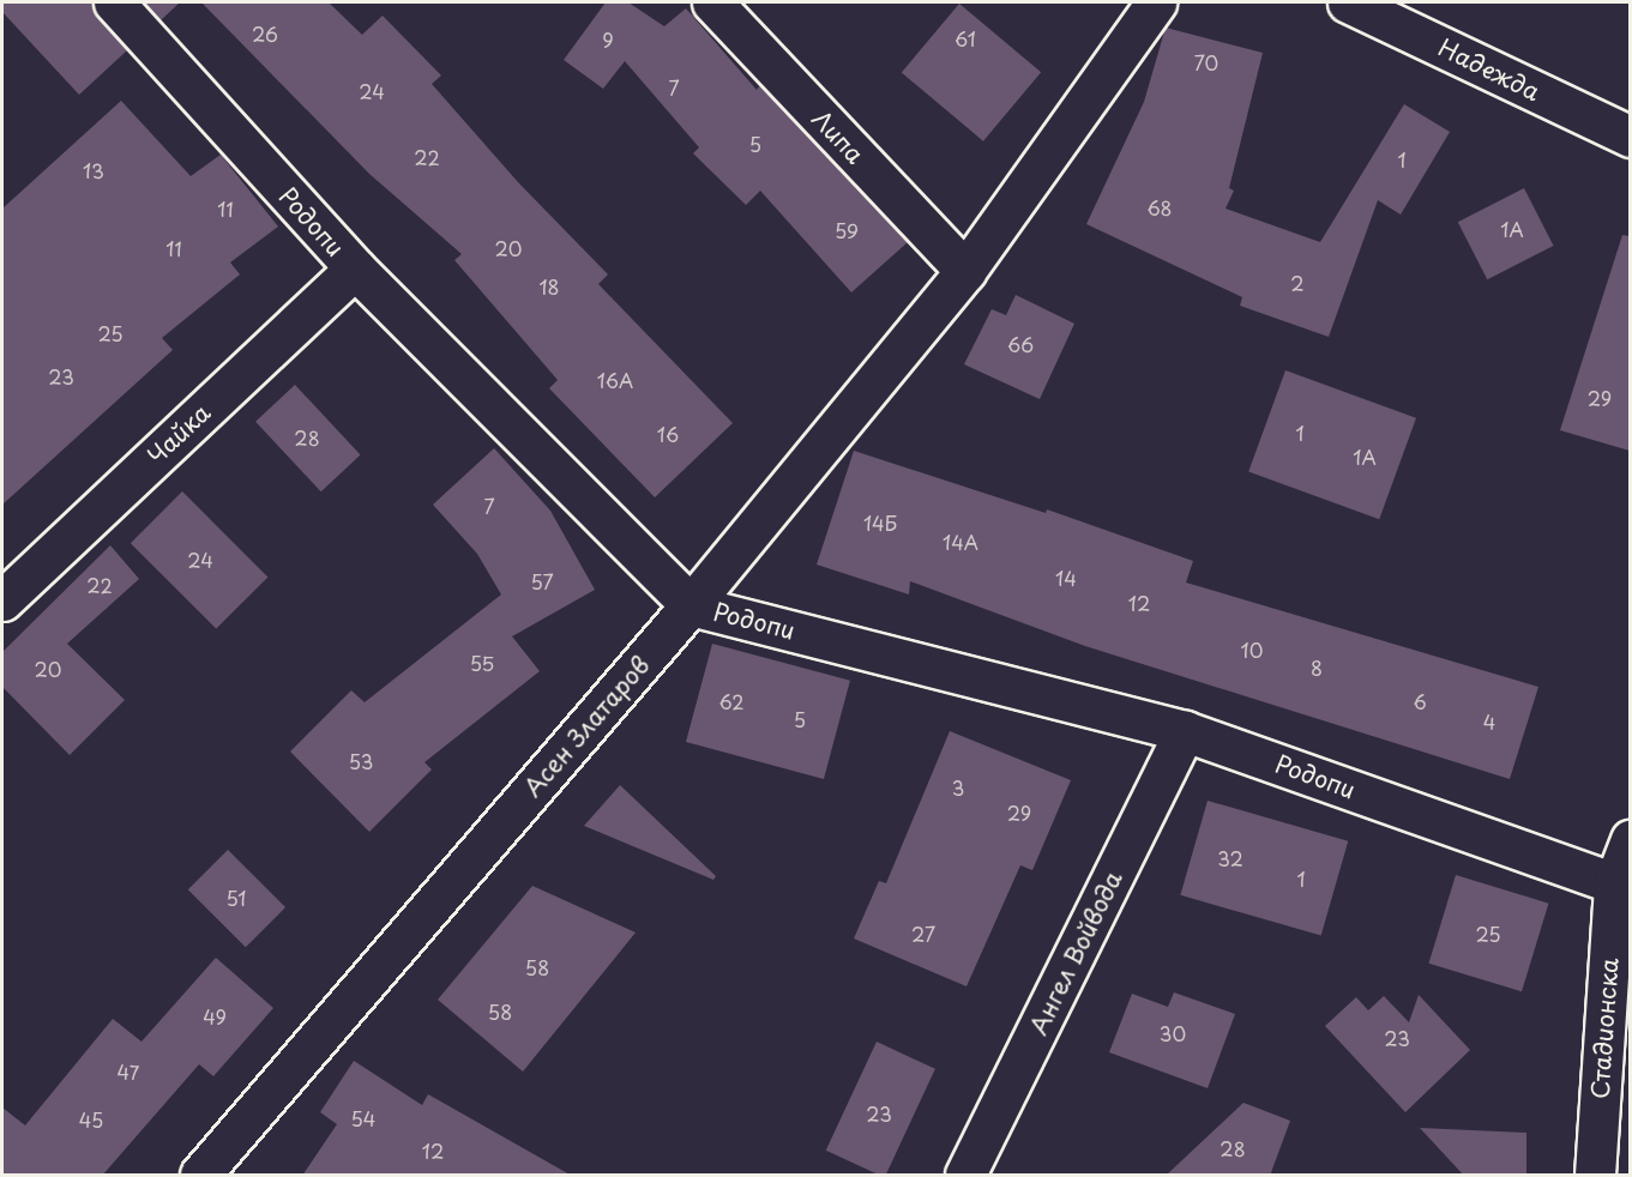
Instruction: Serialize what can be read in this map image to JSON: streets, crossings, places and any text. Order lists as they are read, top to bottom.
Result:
{
  "streets": {
    "street": [
      "Надежда",
      "Липа",
      "Родопи",
      "Чайка",
      "Асен Златаров",
      "Ангел Войвода",
      "Стадионска"
    ]
  },
  "crossings": [
    ["Липа", "Асен Златаров"],
    ["Родопи", "Чайка"],
    ["Родопи", "Асен Златаров"],
    ["Родопи", "Ангел Войвода"],
    ["Родопи", "Стадионска"]
  ],
  "house_numbers": [
    "26",
    "61",
    "9",
    "70",
    "7",
    "24",
    "5",
    "22",
    "1",
    "13",
    "68",
    "11",
    "1А",
    "59",
    "11",
    "20",
    "2",
    "18",
    "25",
    "66",
    "23",
    "16А",
    "29",
    "1",
    "16",
    "28",
    "1А",
    "7",
    "14Б",
    "14А",
    "24",
    "14",
    "57",
    "22",
    "12",
    "10",
    "55",
    "8",
    "20",
    "62",
    "6",
    "5",
    "4",
    "53",
    "3",
    "29",
    "32",
    "1",
    "51",
    "27",
    "25",
    "58",
    "58",
    "49",
    "30",
    "23",
    "47",
    "23",
    "54",
    "45",
    "28",
    "12"
  ]
}
